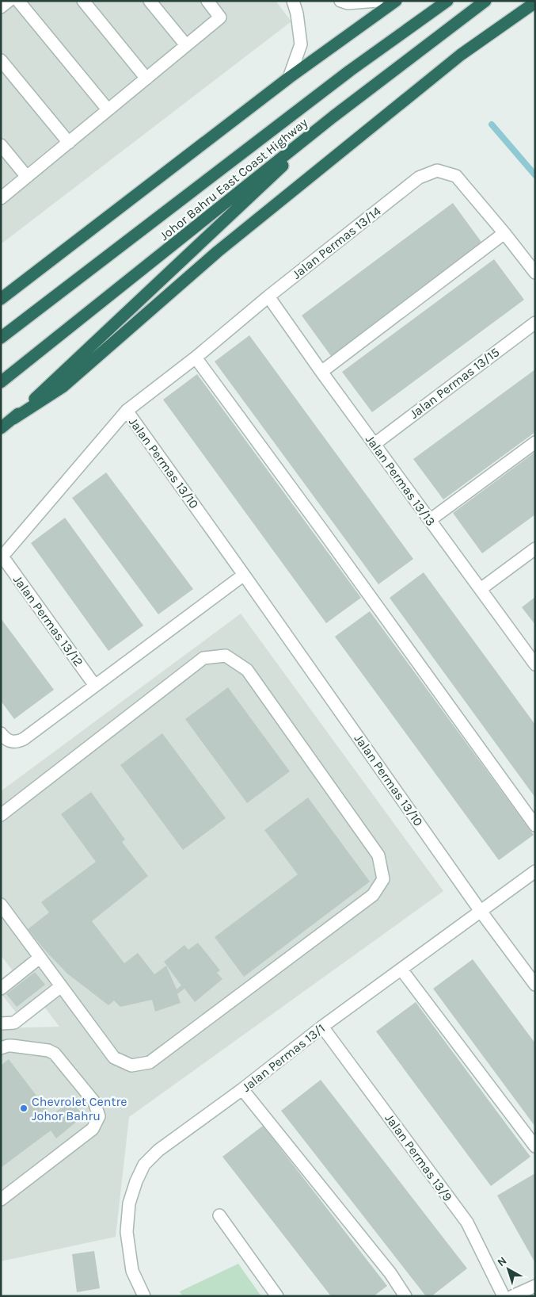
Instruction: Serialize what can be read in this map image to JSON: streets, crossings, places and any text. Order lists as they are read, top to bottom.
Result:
{
  "streets": {
    "highway": ["Johor Bahru East Coast Highway"],
    "street": [
      "Jalan Permas 13/14",
      "Jalan Permas 13/15",
      "Jalan Permas 13/10",
      "Jalan Permas 13/13",
      "Jalan Permas 13/12",
      "Jalan Permas 13/1",
      "Jalan Permas 13/9"
    ]
  },
  "crossings": [
    ["Jalan Permas 13/14", "Jalan Permas 13/10"],
    ["Jalan Permas 13/14", "Jalan Permas 13/13"],
    ["Jalan Permas 13/15", "Jalan Permas 13/13"],
    ["Jalan Permas 13/10", "Jalan Permas 13/12"],
    ["Jalan Permas 13/10", "Jalan Permas 13/1"],
    ["Jalan Permas 13/1", "Jalan Permas 13/9"]
  ],
  "places": ["Chevrolet Centre Johor Bahru"],
  "north": "top left"
}
